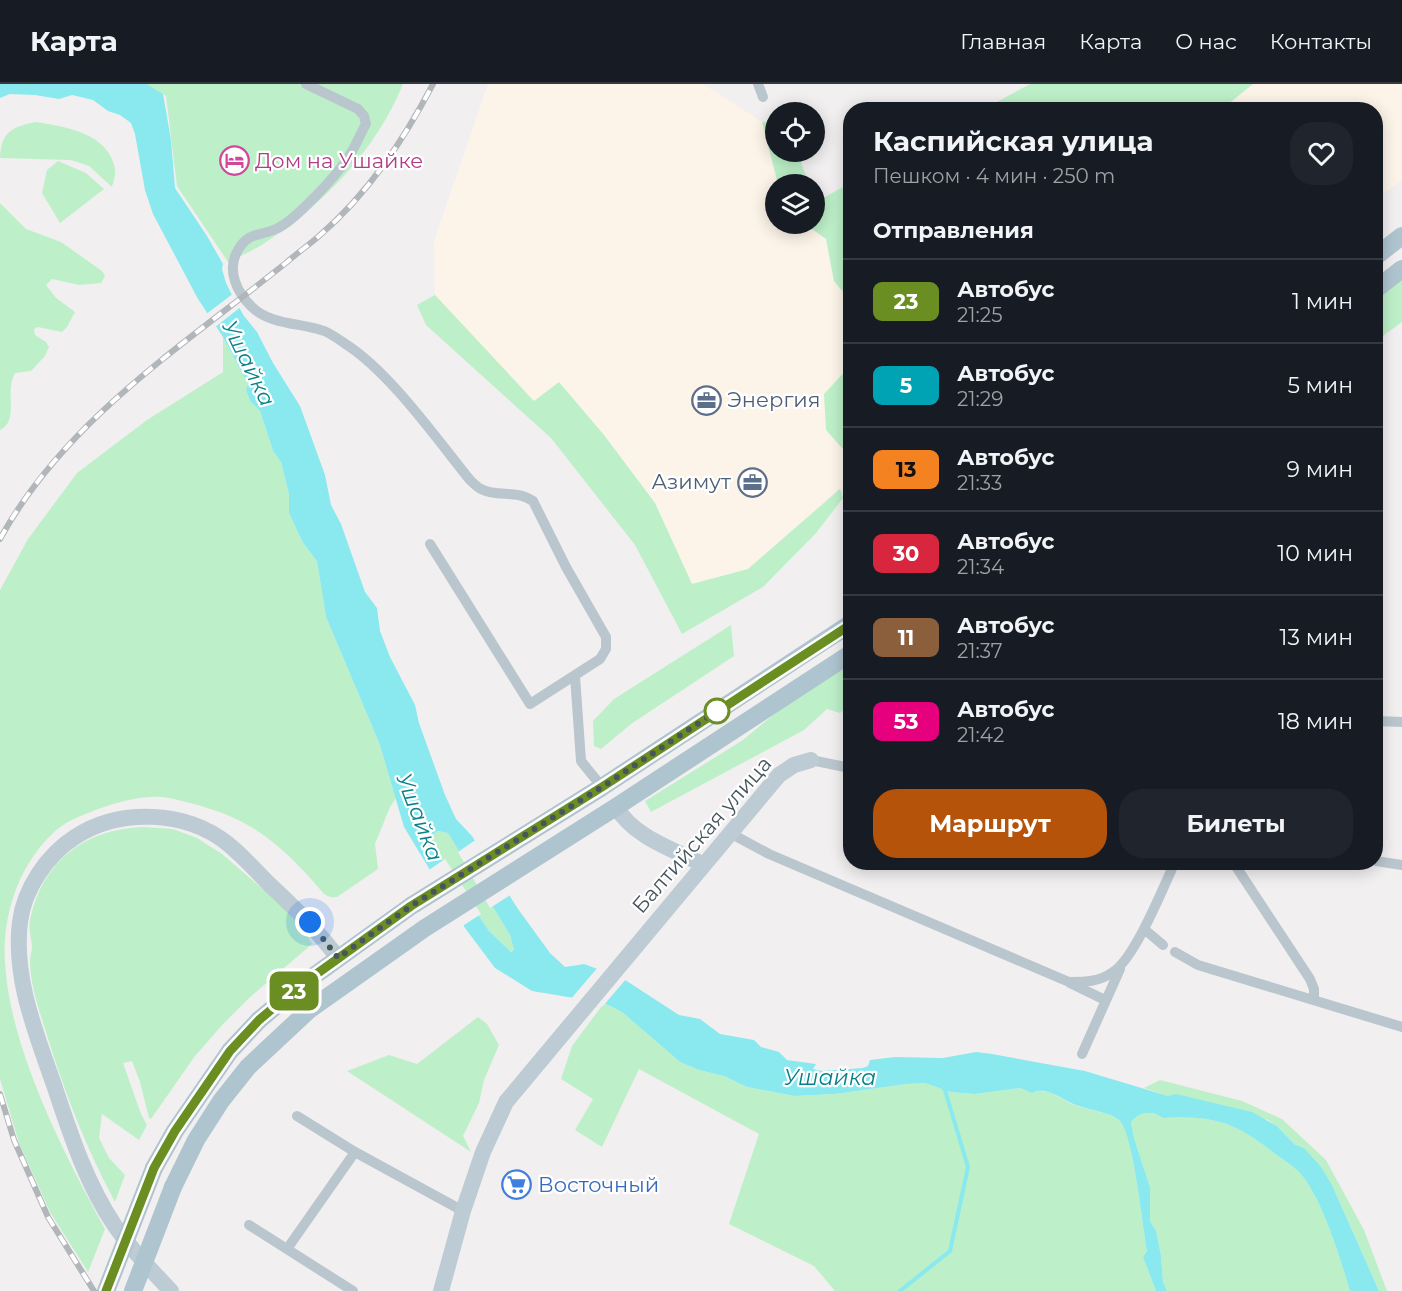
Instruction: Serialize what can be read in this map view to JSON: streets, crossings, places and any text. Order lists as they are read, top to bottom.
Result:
{
  "streets": {
    "main road": ["Балтийская улица"]
  },
  "water": ["Ушайка"],
  "places": {
    "hotel": ["Дом на Ушайке"],
    "office": ["Энергия", "Азимут"],
    "supermarket": ["Восточный"]
  },
  "lines": ["bus line 23"],
  "page": {
    "header": "Карта",
    "nav": [
      "Главная",
      "Карта",
      "О нас",
      "Контакты"
    ],
    "on_map": "23",
    "heading": [
      ["Каспийская улица", "Пешком · 4 мин · 250 m"],
      "Отправления"
    ],
    "list": [
      {
        "mark": "23",
        "name": "Автобус",
        "note": "21:25",
        "value": "1 мин"
      },
      {
        "mark": "5",
        "name": "Автобус",
        "note": "21:29",
        "value": "5 мин"
      },
      {
        "mark": "13",
        "name": "Автобус",
        "note": "21:33",
        "value": "9 мин"
      },
      {
        "mark": "30",
        "name": "Автобус",
        "note": "21:34",
        "value": "10 мин"
      },
      {
        "mark": "11",
        "name": "Автобус",
        "note": "21:37",
        "value": "13 мин"
      },
      {
        "mark": "53",
        "name": "Автобус",
        "note": "21:42",
        "value": "18 мин"
      }
    ],
    "buttons": ["Маршрут", "Билеты"]
  }
}
